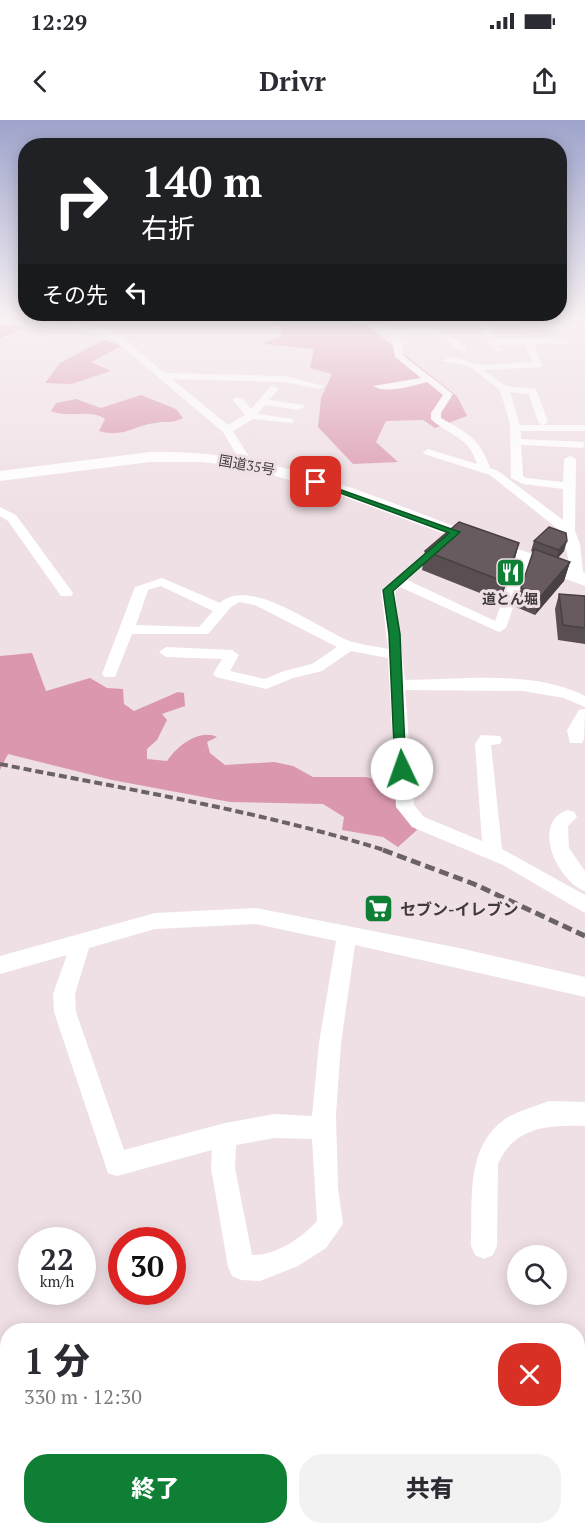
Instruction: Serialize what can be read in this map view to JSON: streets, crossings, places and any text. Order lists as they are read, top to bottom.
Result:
{
  "streets": {
    "highway": ["国道35号"]
  },
  "places": {
    "restaurant": ["道とん堀"],
    "supermarket": ["セブン-イレブン"]
  },
  "page": {
    "status": "12:29",
    "header": "Drivr",
    "turn": ["140 m", "右折"],
    "then": "その先",
    "speed": "22 km/h",
    "limit": "30",
    "heading": ["1 分", "330 m · 12:30"],
    "buttons": ["終了", "共有"]
  }
}
